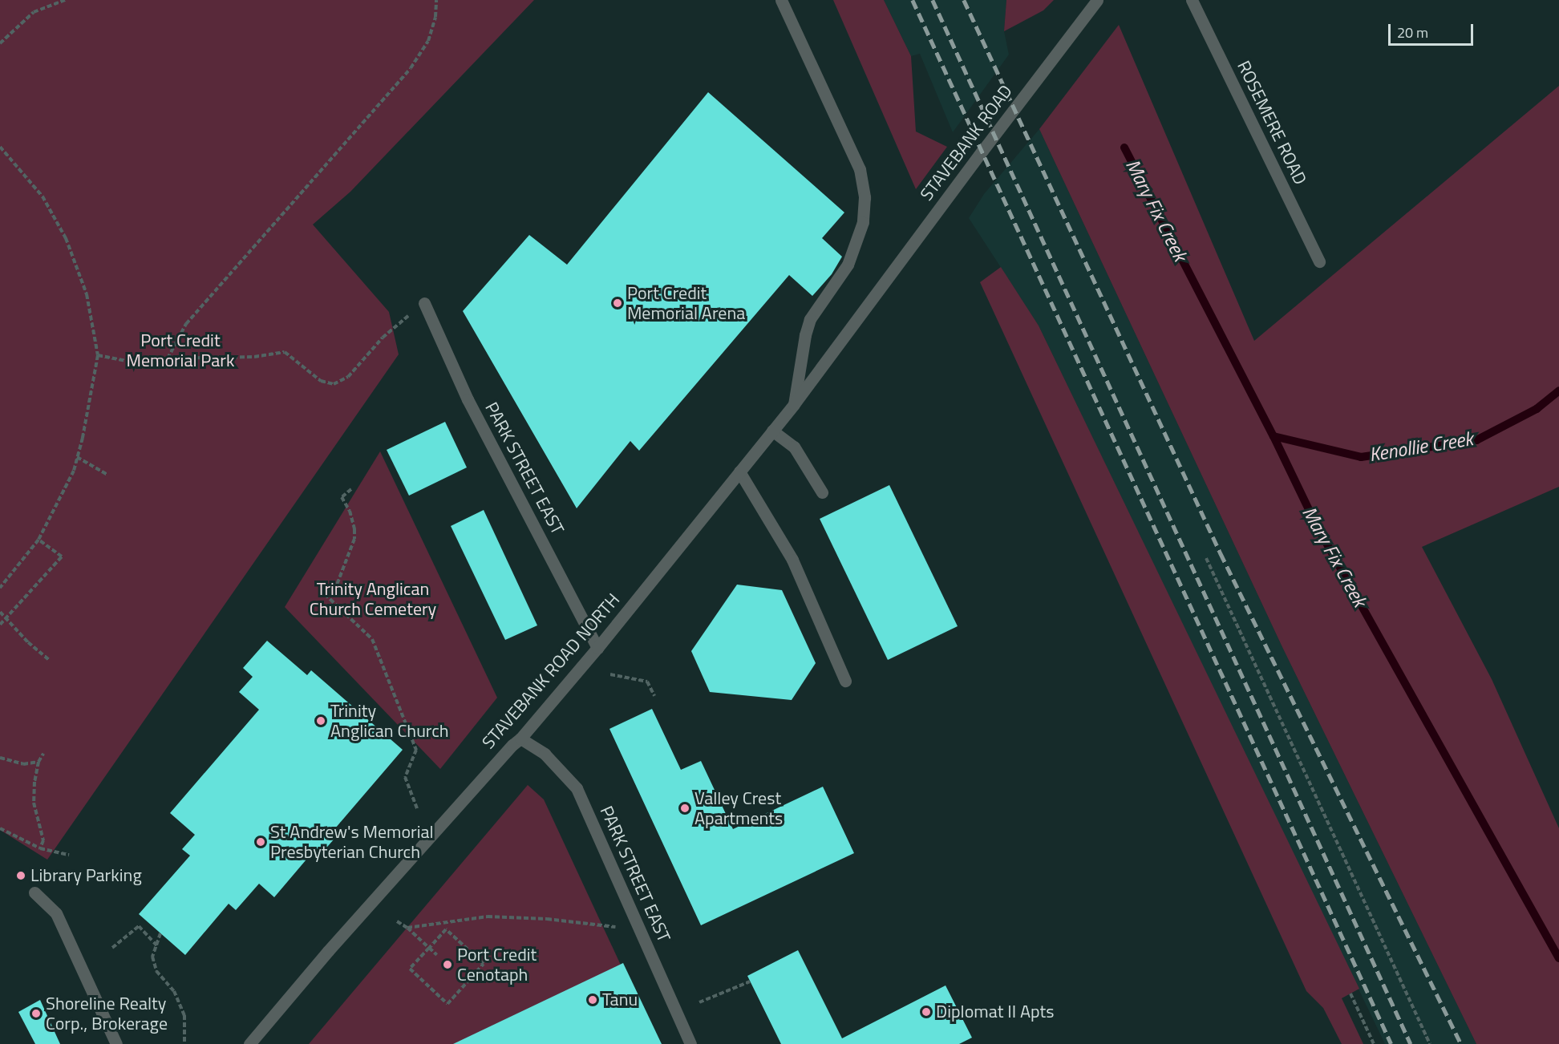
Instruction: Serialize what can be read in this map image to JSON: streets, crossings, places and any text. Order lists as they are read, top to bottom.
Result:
{
  "streets": {
    "street": [
      "ROSEMERE ROAD",
      "STAVEBANK ROAD",
      "PARK STREET EAST",
      "STAVEBANK ROAD NORTH"
    ]
  },
  "crossings": [
    ["STAVEBANK ROAD", "STAVEBANK ROAD NORTH"],
    ["PARK STREET EAST", "STAVEBANK ROAD NORTH"]
  ],
  "water": ["Mary Fix Creek", "Kenollie Creek"],
  "parks": ["Port Credit Memorial Park", "Trinity Anglican Church Cemetery"],
  "places": [
    "Port Credit Memorial Arena",
    "Trinity Anglican Church",
    "Valley Crest Apartments",
    "St Andrew's Memorial Presbyterian Church",
    "Library Parking",
    "Port Credit Cenotaph",
    "Tanu",
    "Diplomat II Apts",
    "Shoreline Realty Corp., Brokerage"
  ],
  "scale_bar": "20 m"
}
